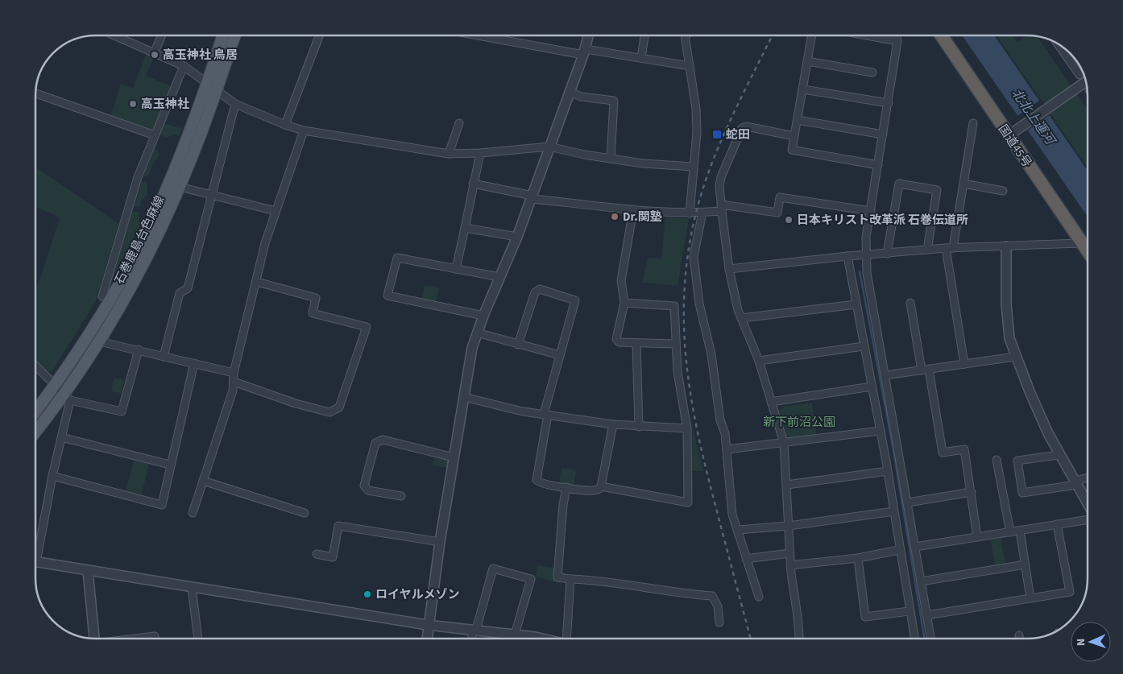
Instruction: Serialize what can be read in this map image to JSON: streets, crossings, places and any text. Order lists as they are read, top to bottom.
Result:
{
  "streets": {
    "highway": ["国道45号"],
    "main road": ["石巻鹿島台色麻線"]
  },
  "water": ["北北上運河"],
  "parks": ["新下前沼公園"],
  "places": {
    "other": [
      "高玉神社 鳥居",
      "高玉神社",
      "Dr.関塾",
      "日本キリスト改革派 石巻伝道所",
      "ロイヤルメゾン"
    ],
    "transit": ["蛇田"]
  },
  "north": "left"
}
